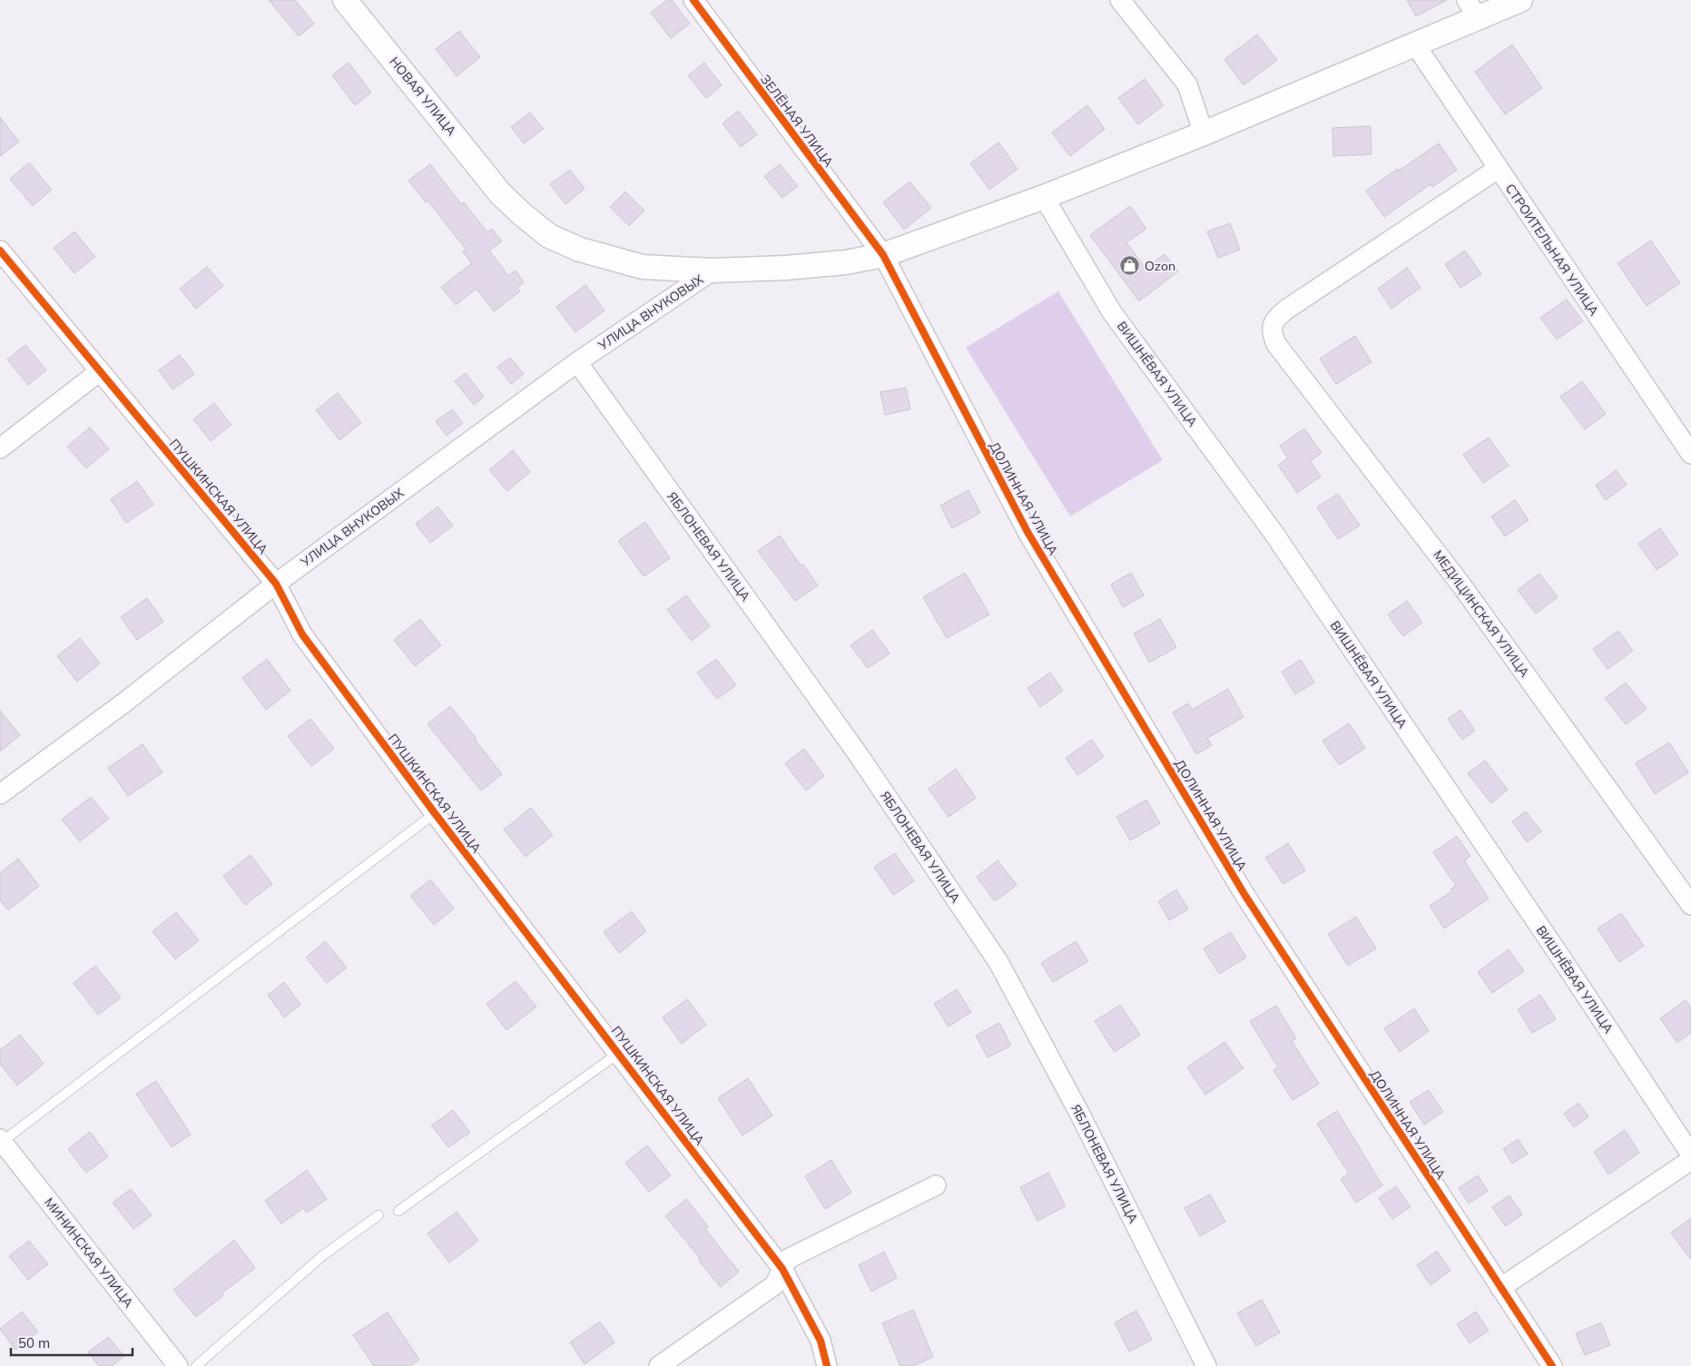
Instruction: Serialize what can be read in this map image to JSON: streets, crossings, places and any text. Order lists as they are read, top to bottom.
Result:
{
  "streets": {
    "street": [
      "НОВАЯ УЛИЦА",
      "ЗЕЛЁНАЯ УЛИЦА",
      "СТРОИТЕЛЬНАЯ УЛИЦА",
      "УЛИЦА ВНУКОВЫХ",
      "ВИШНЁВАЯ УЛИЦА",
      "ПУШКИНСКАЯ УЛИЦА",
      "ДОЛИННАЯ УЛИЦА",
      "ЯБЛОНЕВАЯ УЛИЦА",
      "МЕДИЦИНСКАЯ УЛИЦА",
      "МИНИНСКАЯ УЛИЦА"
    ]
  },
  "crossings": [
    ["НОВАЯ УЛИЦА", "ЗЕЛЁНАЯ УЛИЦА"],
    ["НОВАЯ УЛИЦА", "СТРОИТЕЛЬНАЯ УЛИЦА"],
    ["НОВАЯ УЛИЦА", "УЛИЦА ВНУКОВЫХ"],
    ["НОВАЯ УЛИЦА", "ВИШНЁВАЯ УЛИЦА"],
    ["НОВАЯ УЛИЦА", "ДОЛИННАЯ УЛИЦА"],
    ["ЗЕЛЁНАЯ УЛИЦА", "ДОЛИННАЯ УЛИЦА"],
    ["СТРОИТЕЛЬНАЯ УЛИЦА", "МЕДИЦИНСКАЯ УЛИЦА"],
    ["УЛИЦА ВНУКОВЫХ", "ПУШКИНСКАЯ УЛИЦА"],
    ["УЛИЦА ВНУКОВЫХ", "ЯБЛОНЕВАЯ УЛИЦА"]
  ],
  "places": {
    "shop": ["Ozon"]
  },
  "scale_bar": "50 m"
}
